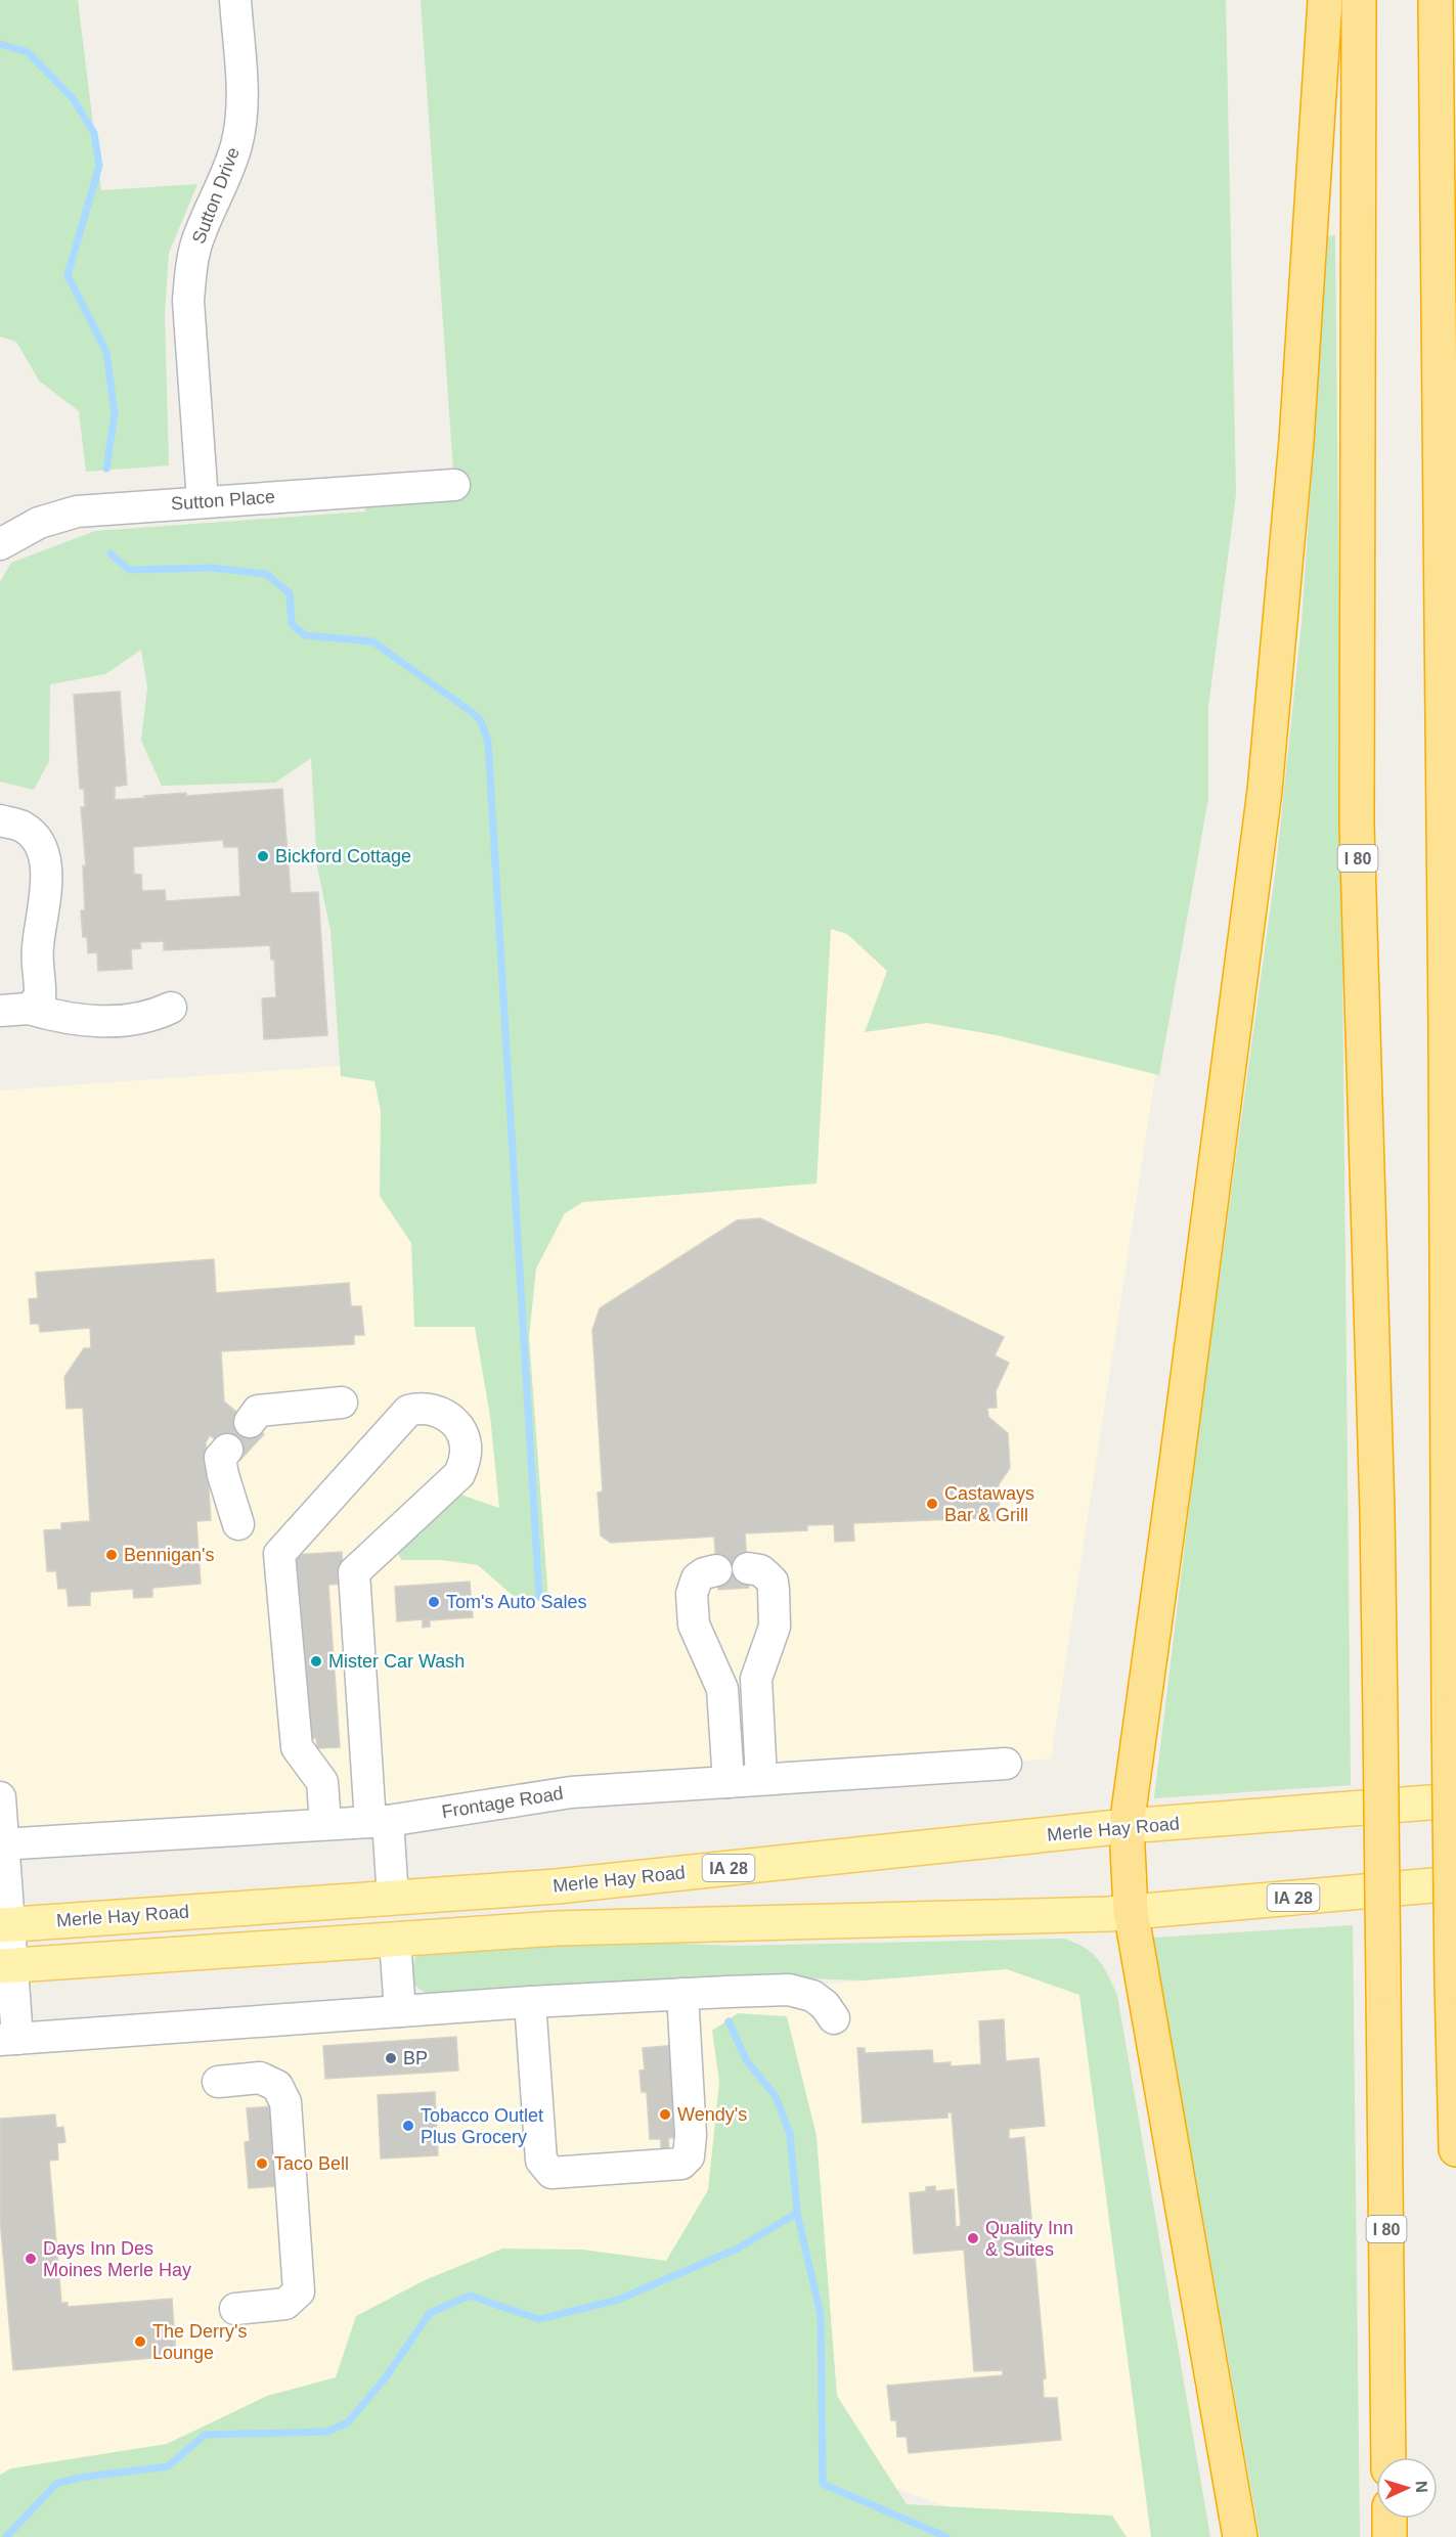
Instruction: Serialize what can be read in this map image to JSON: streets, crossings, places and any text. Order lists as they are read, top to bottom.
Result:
{
  "streets": {
    "highway": ["I 80"],
    "main road": ["Merle Hay Road", "IA 28"],
    "street": ["Sutton Drive", "Sutton Place", "Frontage Road"]
  },
  "crossings": [
    ["Sutton Drive", "Sutton Place"]
  ],
  "places": [
    "Bickford Cottage",
    "Castaways Bar & Grill",
    "Bennigan's",
    "Tom's Auto Sales",
    "Mister Car Wash",
    "BP",
    "Wendy's",
    "Tobacco Outlet Plus Grocery",
    "Taco Bell",
    "Quality Inn & Suites",
    "Days Inn Des Moines Merle Hay",
    "The Derry's Lounge"
  ],
  "north": "right"
}
